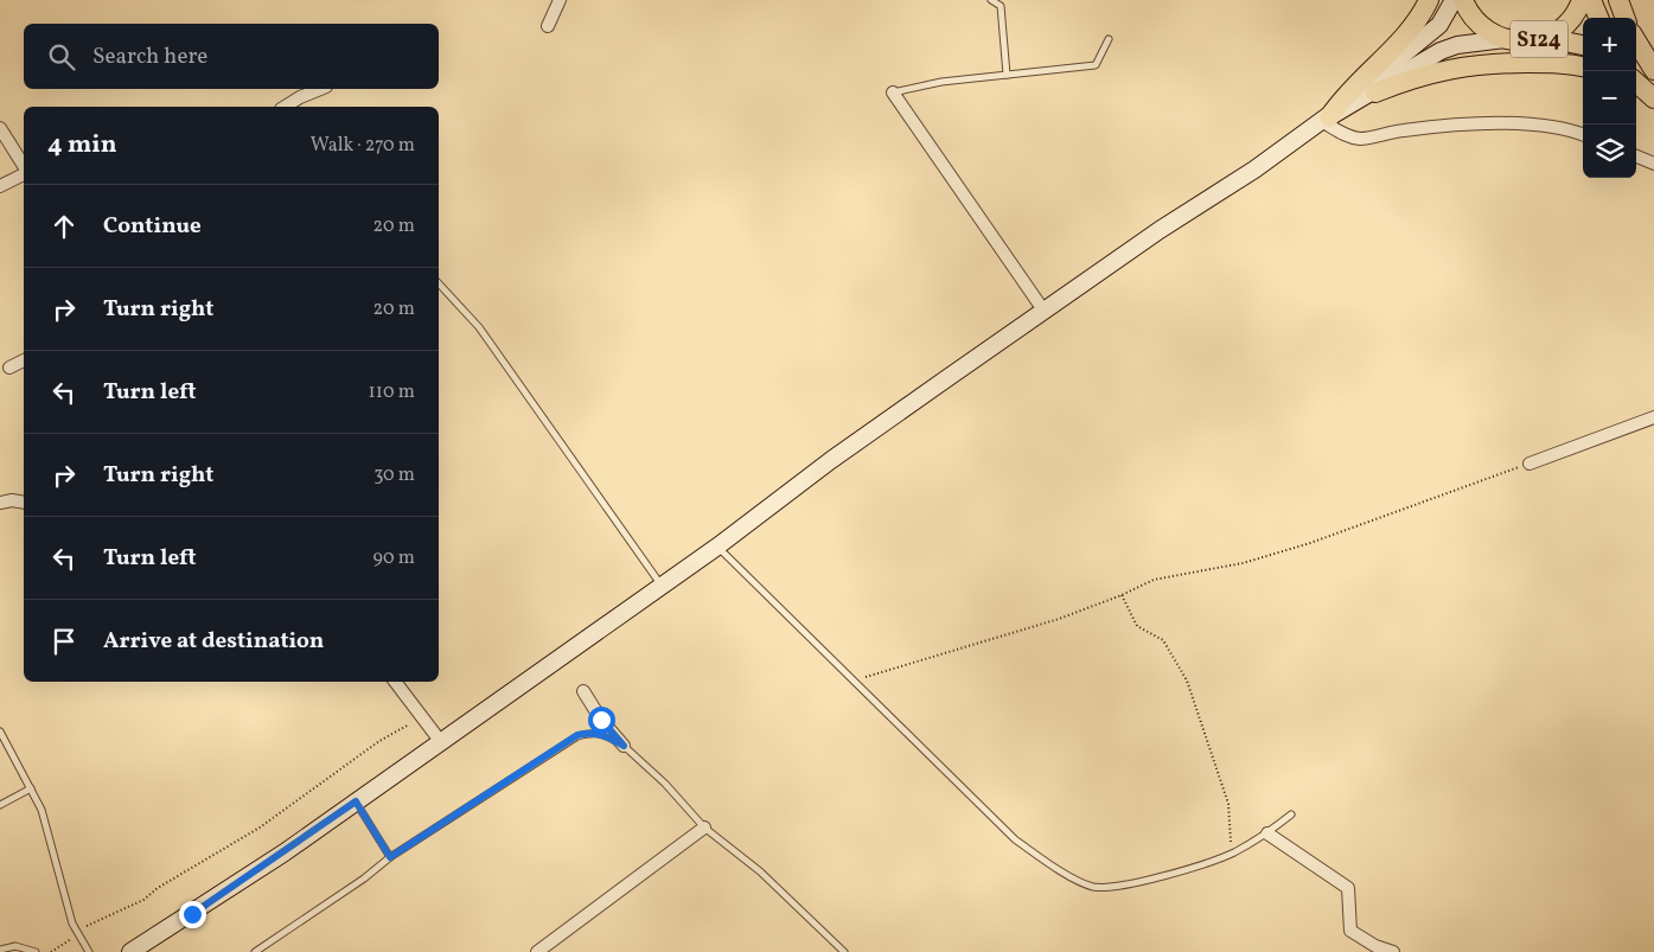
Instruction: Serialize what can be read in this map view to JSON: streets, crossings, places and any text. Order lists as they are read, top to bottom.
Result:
{
  "streets": {
    "main road": ["S124"]
  },
  "page": {
    "map_buttons": ["+", "−"],
    "search": "Search here",
    "heading": ["4 min", "Walk · 270 m"],
    "list": [
      ["Continue", "20 m"],
      ["Turn right", "20 m"],
      ["Turn left", "110 m"],
      ["Turn right", "30 m"],
      ["Turn left", "90 m"],
      "Arrive at destination"
    ]
  }
}
